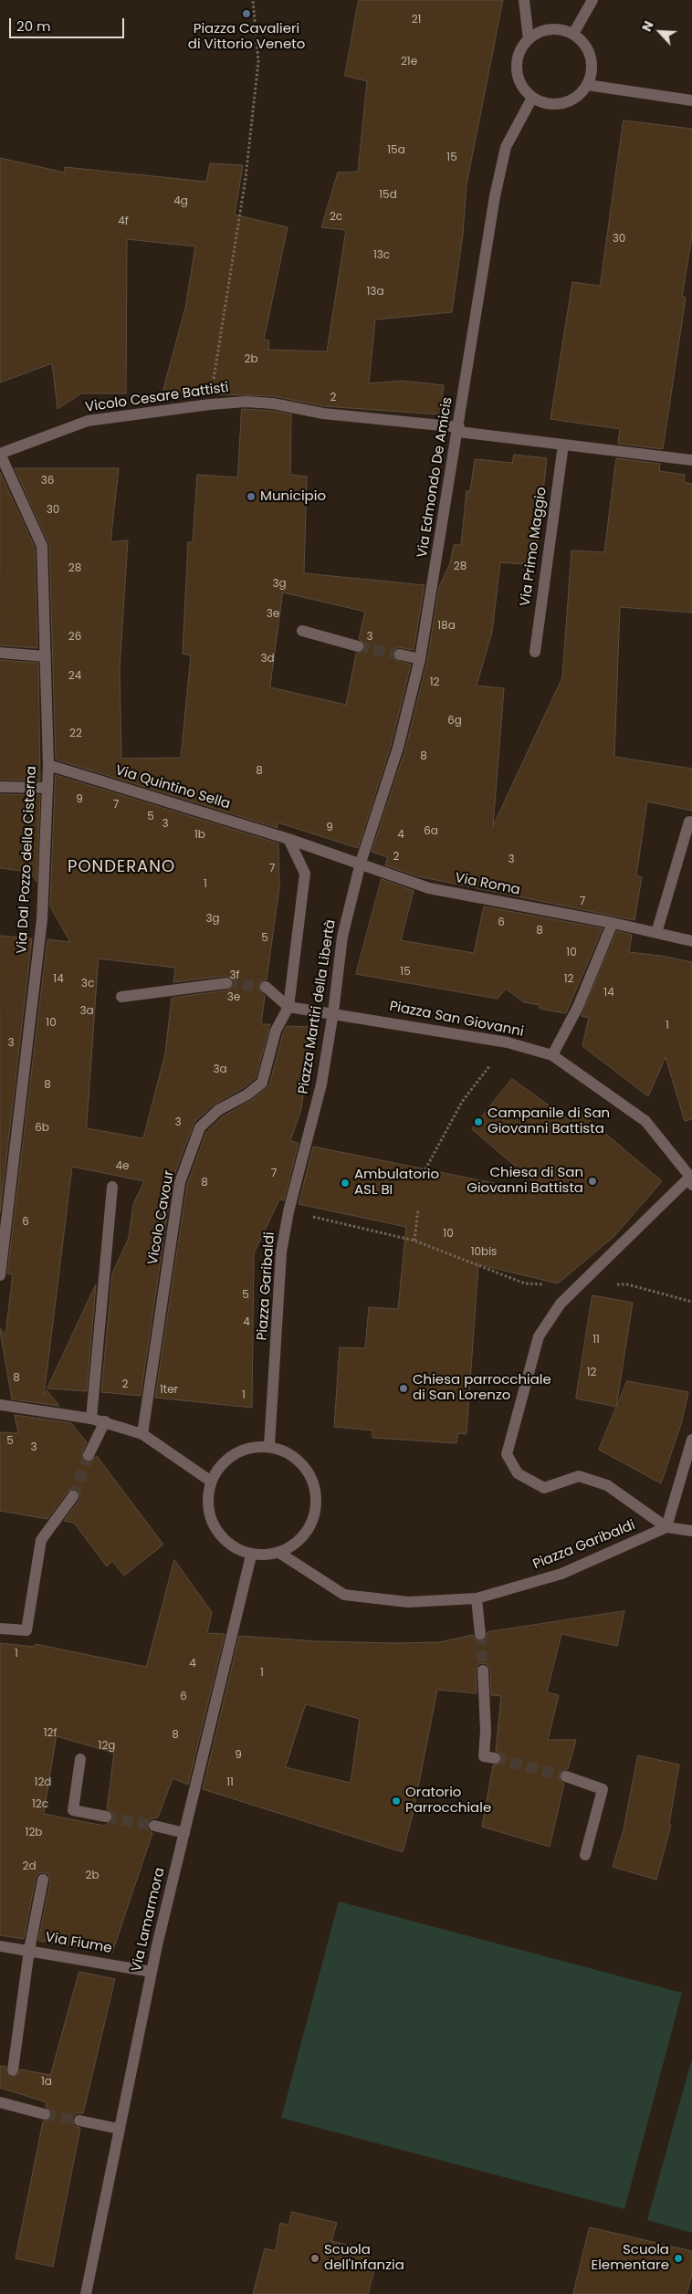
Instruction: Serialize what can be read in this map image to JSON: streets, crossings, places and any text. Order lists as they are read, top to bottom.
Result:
{
  "streets": {
    "street": [
      "Vicolo Cesare Battisti",
      "Via Edmondo De Amicis",
      "Via Primo Maggio",
      "Via Quintino Sella",
      "Via Dal Pozzo della Cisterna",
      "Via Roma",
      "Piazza Martiri della Libertà",
      "Piazza San Giovanni",
      "Vicolo Cavour",
      "Piazza Garibaldi",
      "Via Lamarmora",
      "Via Fiume"
    ]
  },
  "crossings": [
    ["Vicolo Cesare Battisti", "Via Edmondo De Amicis"],
    ["Vicolo Cesare Battisti", "Via Dal Pozzo della Cisterna"],
    ["Via Edmondo De Amicis", "Via Roma"],
    ["Via Edmondo De Amicis", "Piazza Martiri della Libertà"],
    ["Via Quintino Sella", "Via Dal Pozzo della Cisterna"],
    ["Via Quintino Sella", "Piazza Martiri della Libertà"],
    ["Via Roma", "Piazza Martiri della Libertà"],
    ["Piazza Martiri della Libertà", "Piazza San Giovanni"],
    ["Piazza Martiri della Libertà", "Vicolo Cavour"],
    ["Piazza Martiri della Libertà", "Piazza Garibaldi"],
    ["Piazza San Giovanni", "Piazza Garibaldi"],
    ["Piazza Garibaldi", "Via Lamarmora"],
    ["Via Lamarmora", "Via Fiume"]
  ],
  "districts": ["PONDERANO"],
  "places": [
    "Piazza Cavalieri di Vittorio Veneto",
    "Municipio",
    "Campanile di San Giovanni Battista",
    "Chiesa di San Giovanni Battista",
    "Ambulatorio ASL BI",
    "Chiesa parrocchiale di San Lorenzo",
    "Oratorio Parrocchiale",
    "Scuola dell'Infanzia",
    "Scuola Elementare"
  ],
  "house_numbers": [
    "21",
    "21e",
    "15a",
    "15",
    "15d",
    "4g",
    "2c",
    "4f",
    "30",
    "13c",
    "13a",
    "2b",
    "2",
    "36",
    "30",
    "28",
    "28",
    "3g",
    "3e",
    "18a",
    "26",
    "3",
    "3d",
    "24",
    "12",
    "6g",
    "22",
    "8",
    "8",
    "9",
    "7",
    "5",
    "3",
    "9",
    "6a",
    "1b",
    "4",
    "2",
    "3",
    "7",
    "1",
    "7",
    "3g",
    "6",
    "8",
    "5",
    "10",
    "15",
    "3f",
    "14",
    "12",
    "3c",
    "14",
    "3e",
    "3a",
    "10",
    "1",
    "3",
    "3a",
    "8",
    "3",
    "6b",
    "4e",
    "7",
    "8",
    "6",
    "10",
    "10bis",
    "5",
    "4",
    "11",
    "12",
    "8",
    "2",
    "1ter",
    "1",
    "5",
    "3",
    "1",
    "4",
    "1",
    "6",
    "12f",
    "8",
    "12g",
    "9",
    "12d",
    "11",
    "12c",
    "12b",
    "2d",
    "2b",
    "1a"
  ],
  "scale_bar": "20 m",
  "north": "top left"
}
